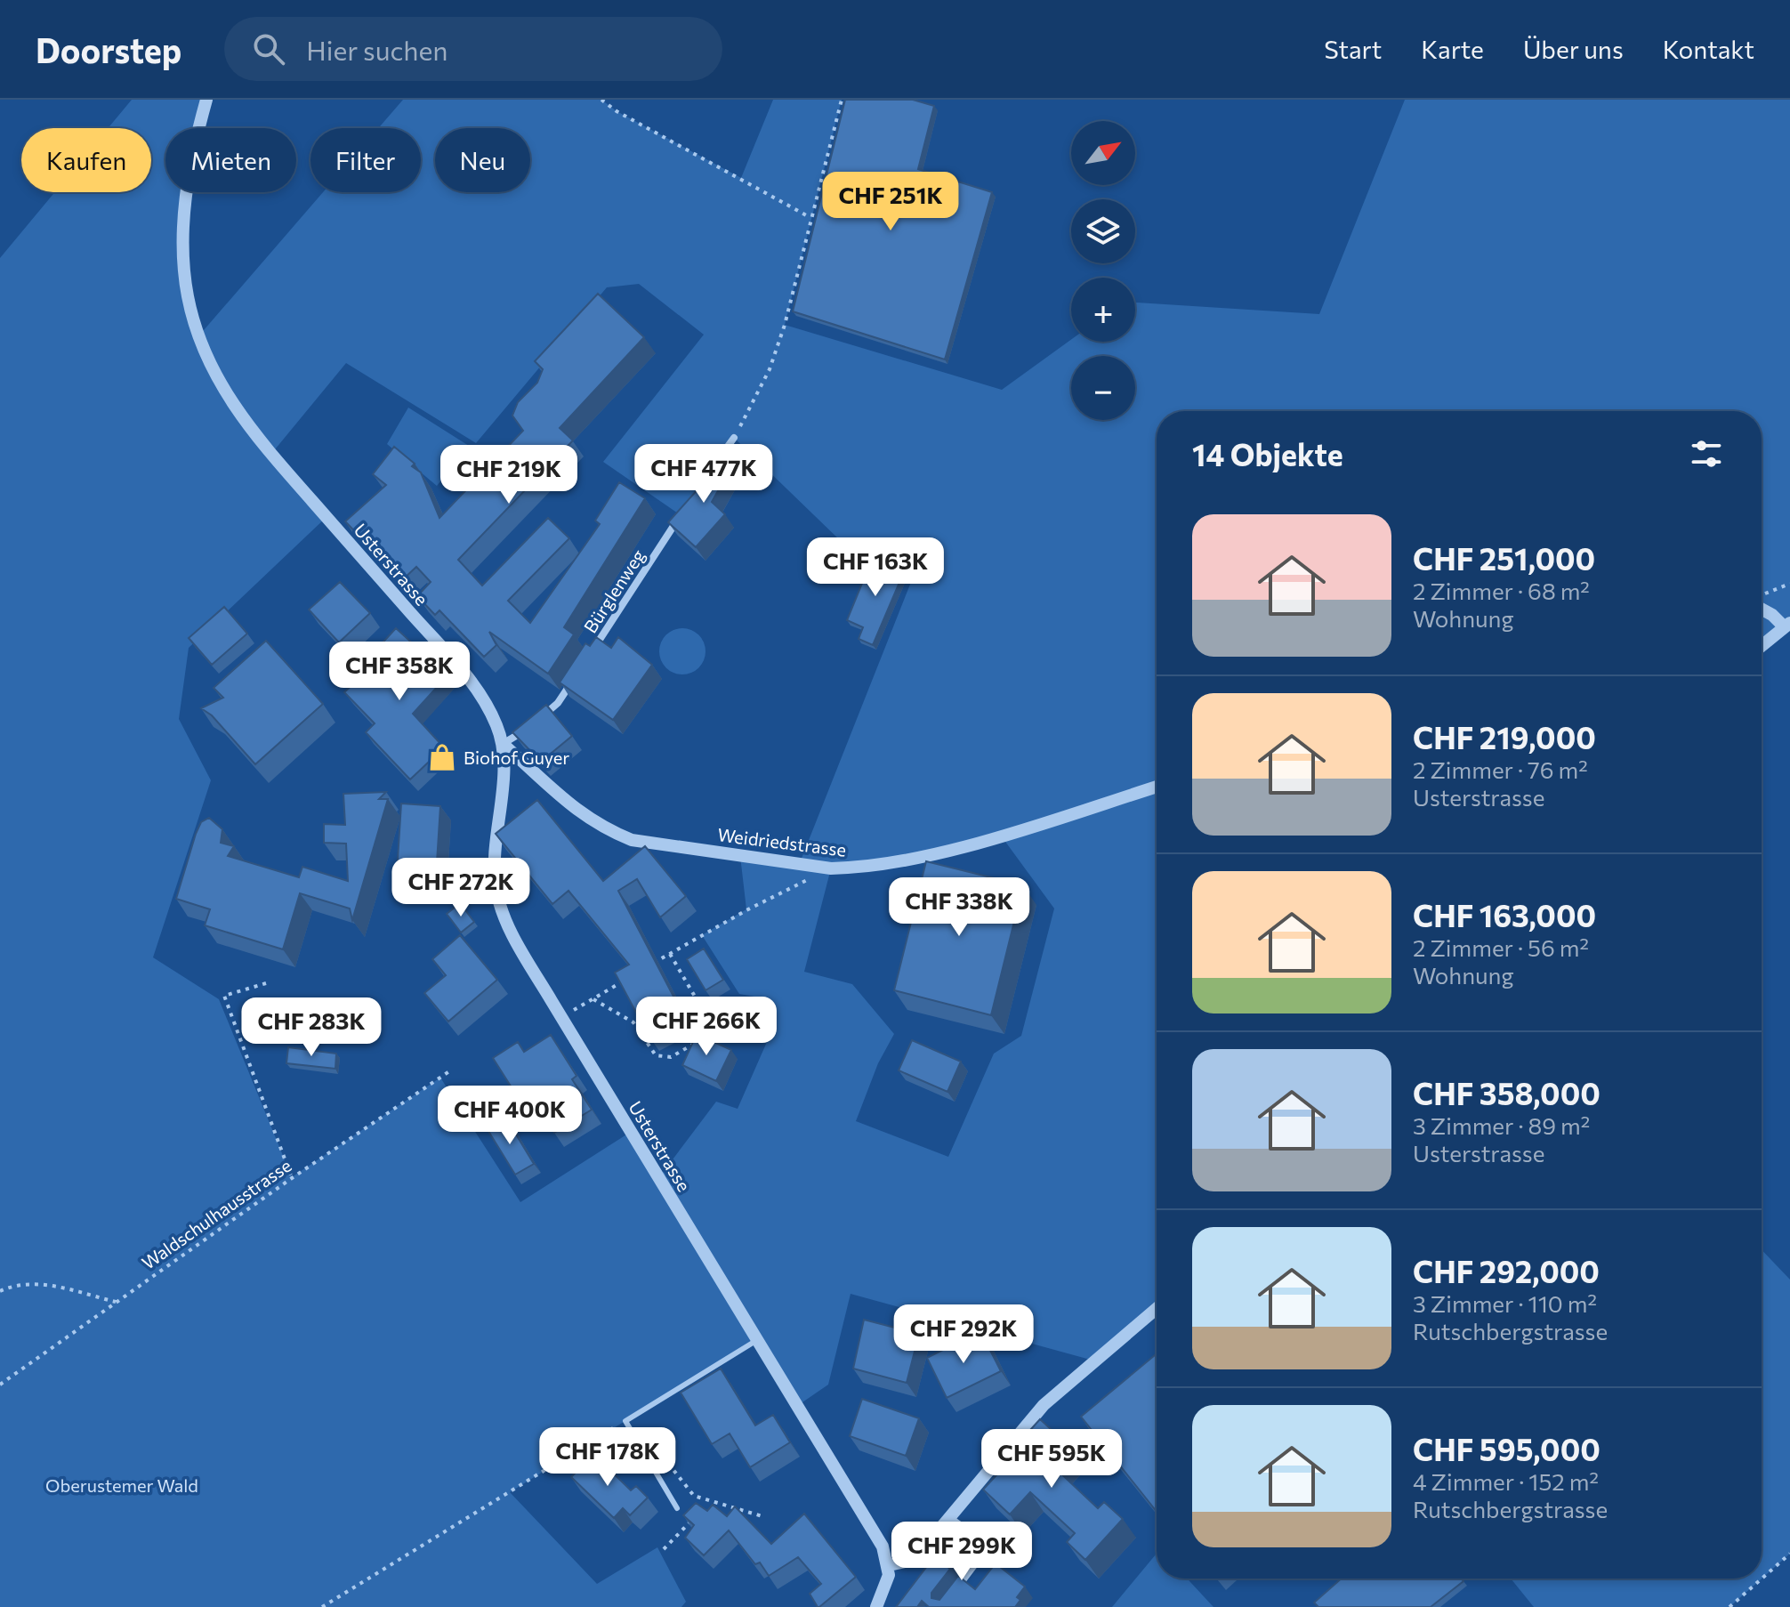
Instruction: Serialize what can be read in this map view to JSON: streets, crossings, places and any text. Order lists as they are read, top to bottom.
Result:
{
  "streets": {
    "street": ["Usterstrasse", "Bürglenweg", "Weidriedstrasse"],
    "path": ["Waldschulhausstrasse"]
  },
  "crossings": [
    ["Usterstrasse", "Weidriedstrasse"]
  ],
  "parks": ["Oberustemer Wald"],
  "places": {
    "shop": ["Biohof Guyer"]
  },
  "north": "top right",
  "page": {
    "header": "Doorstep",
    "search": "Hier suchen",
    "nav": [
      "Start",
      "Karte",
      "Über uns",
      "Kontakt"
    ],
    "map_buttons": ["+", "−"],
    "chip": [
      "Kaufen",
      "Mieten",
      "Filter",
      "Neu"
    ],
    "price": [
      "CHF 251K",
      "CHF 477K",
      "CHF 219K",
      "CHF 163K",
      "CHF 358K",
      "CHF 272K",
      "CHF 338K",
      "CHF 266K",
      "CHF 283K",
      "CHF 400K",
      "CHF 292K",
      "CHF 178K",
      "CHF 595K",
      "CHF 299K"
    ],
    "heading": "14 Objekte",
    "list": [
      {
        "name": "CHF 251,000",
        "note": "2 Zimmer · 68 m² · Wohnung"
      },
      {
        "name": "CHF 219,000",
        "note": "2 Zimmer · 76 m² · Usterstrasse"
      },
      {
        "name": "CHF 163,000",
        "note": "2 Zimmer · 56 m² · Wohnung"
      },
      {
        "name": "CHF 358,000",
        "note": "3 Zimmer · 89 m² · Usterstrasse"
      },
      {
        "name": "CHF 292,000",
        "note": "3 Zimmer · 110 m² · Rutschbergstrasse"
      },
      {
        "name": "CHF 595,000",
        "note": "4 Zimmer · 152 m² · Rutschbergstrasse"
      }
    ]
  }
}
